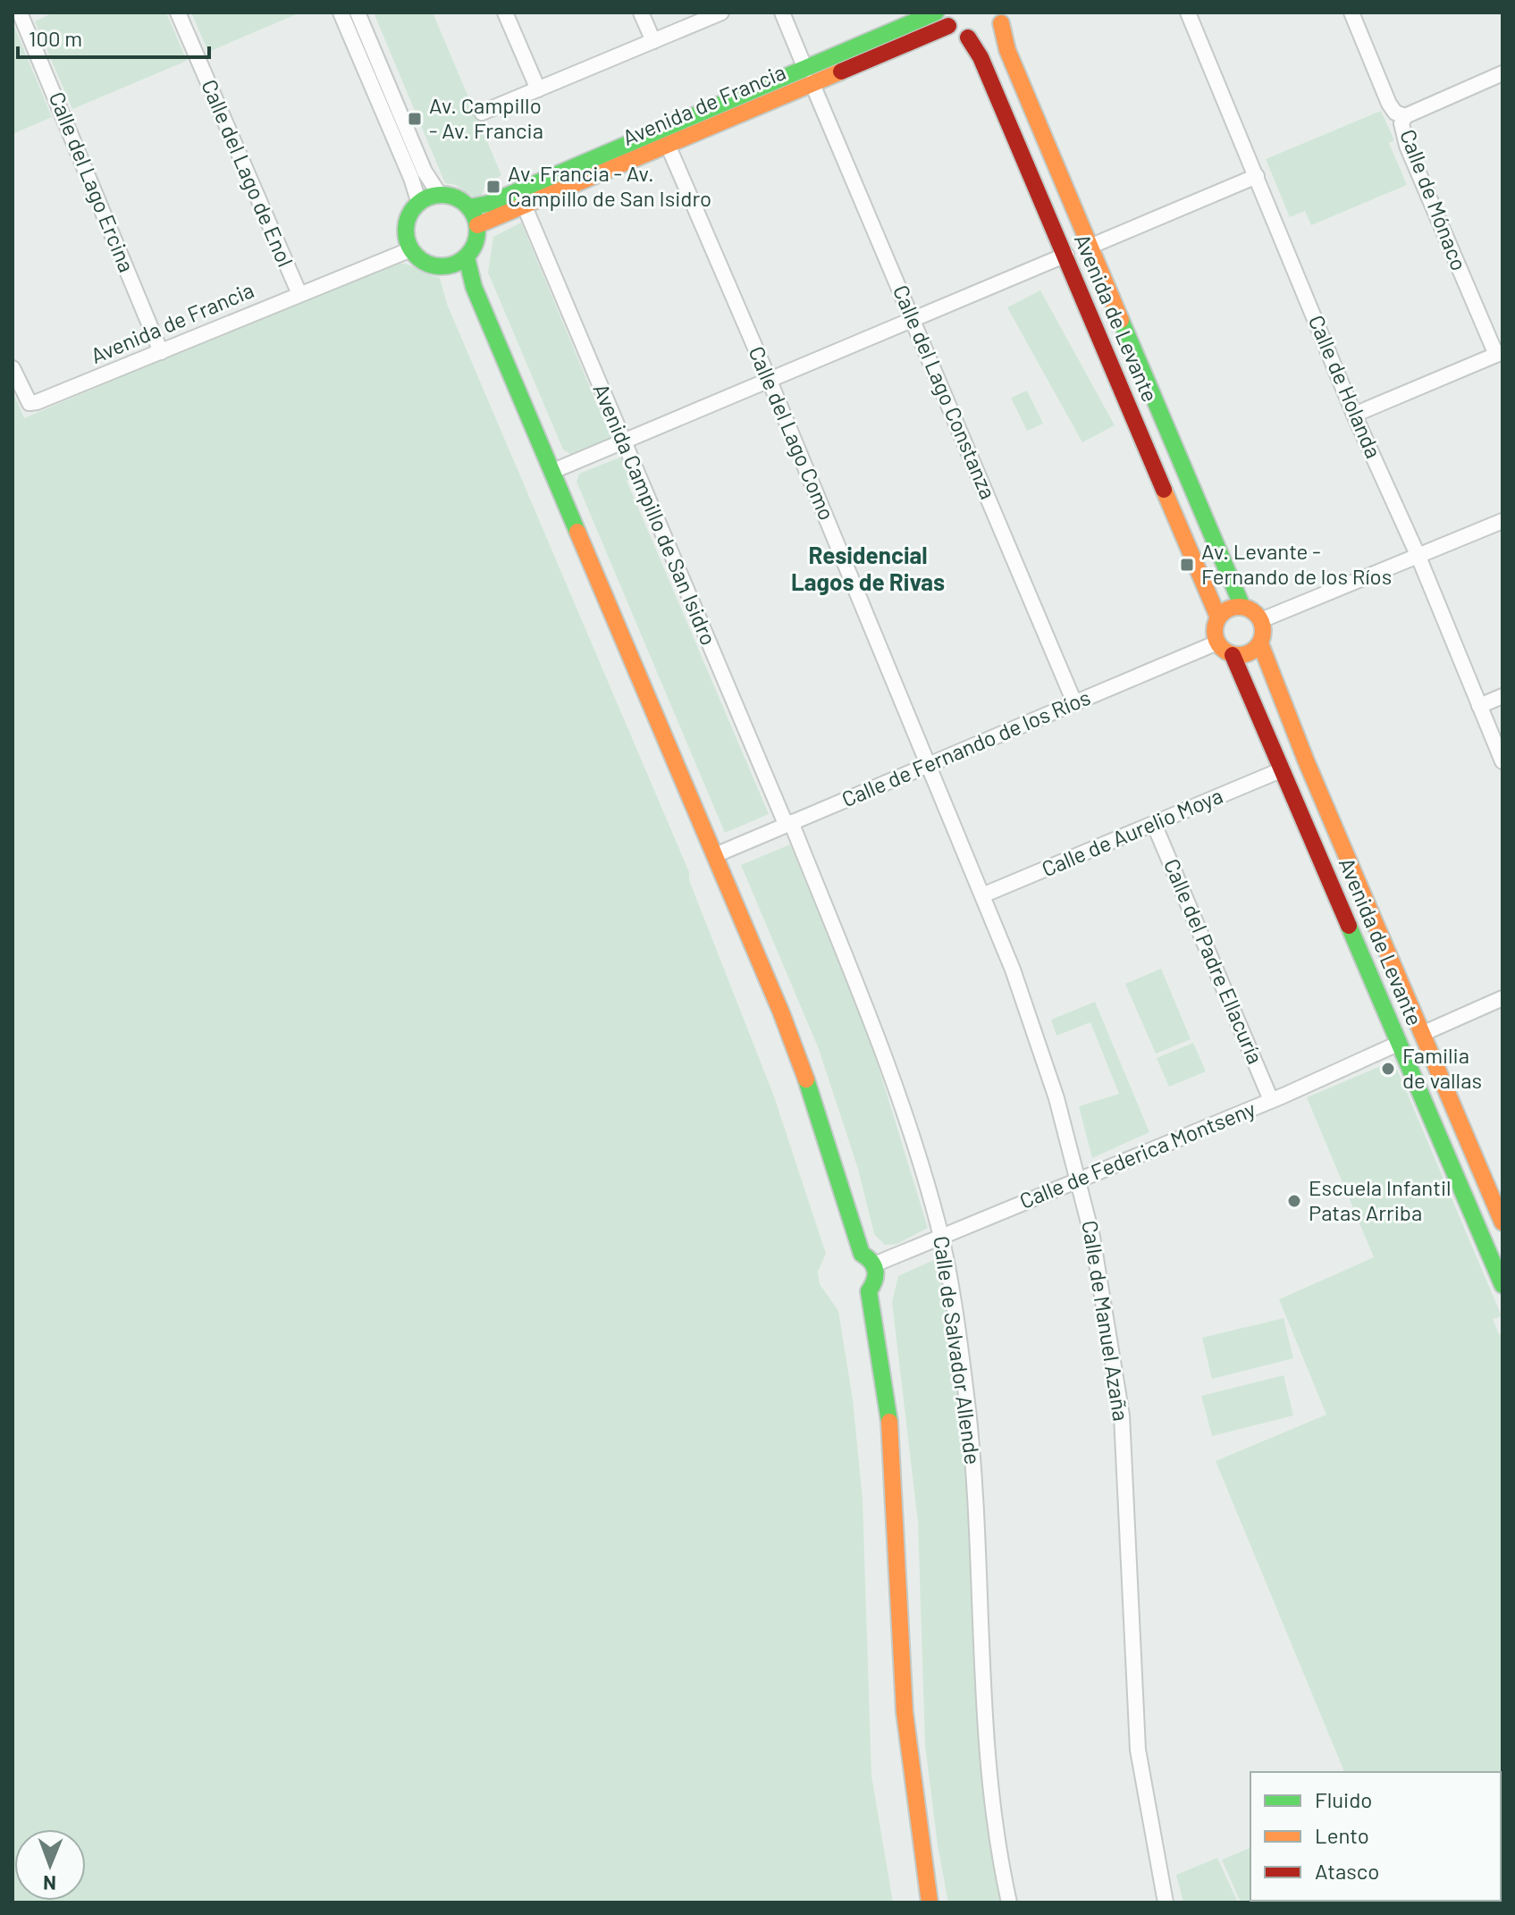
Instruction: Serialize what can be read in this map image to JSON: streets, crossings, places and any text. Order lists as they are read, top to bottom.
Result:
{
  "streets": {
    "street": [
      "Avenida de Francia",
      "Calle del Lago de Enol",
      "Calle del Lago Ercina",
      "Calle de Mónaco",
      "Avenida de Levante",
      "Calle de Holanda",
      "Calle del Lago Constanza",
      "Calle del Lago Como",
      "Avenida Campillo de San Isidro",
      "Calle de Fernando de los Ríos",
      "Calle de Aurelio Moya",
      "Calle del Padre Ellacuría",
      "Calle de Federica Montseny",
      "Calle de Manuel Azaña",
      "Calle de Salvador Allende"
    ]
  },
  "crossings": [
    ["Avenida de Francia", "Calle del Lago de Enol"],
    ["Avenida de Francia", "Calle del Lago Ercina"],
    ["Avenida de Francia", "Calle del Lago Constanza"],
    ["Avenida de Francia", "Calle del Lago Como"],
    ["Avenida de Francia", "Avenida Campillo de San Isidro"],
    ["Avenida de Levante", "Calle de Fernando de los Ríos"],
    ["Avenida de Levante", "Calle de Aurelio Moya"],
    ["Avenida de Levante", "Calle de Federica Montseny"],
    ["Calle del Lago Constanza", "Calle de Fernando de los Ríos"],
    ["Calle del Lago Como", "Calle de Fernando de los Ríos"],
    ["Calle del Lago Como", "Calle de Manuel Azaña"],
    ["Avenida Campillo de San Isidro", "Calle de Fernando de los Ríos"],
    ["Avenida Campillo de San Isidro", "Calle de Salvador Allende"],
    ["Calle de Fernando de los Ríos", "Calle de Manuel Azaña"],
    ["Calle de Fernando de los Ríos", "Calle de Salvador Allende"],
    ["Calle de Aurelio Moya", "Calle del Padre Ellacuría"],
    ["Calle de Aurelio Moya", "Calle de Manuel Azaña"],
    ["Calle del Padre Ellacuría", "Calle de Federica Montseny"],
    ["Calle de Federica Montseny", "Calle de Manuel Azaña"],
    ["Calle de Federica Montseny", "Calle de Salvador Allende"]
  ],
  "districts": ["Residencial Lagos de Rivas"],
  "places": {
    "transit": ["Av. Campillo - Av. Francia", "Av. Francia - Av. Campillo de San Isidro", "Av. Levante - Fernando de los Ríos"],
    "other": ["Familia de vallas", "Escuela Infantil Patas Arriba"]
  },
  "legend": ["Fluido", "Lento", "Atasco"],
  "scale_bar": "100 m",
  "north": "bottom"
}
